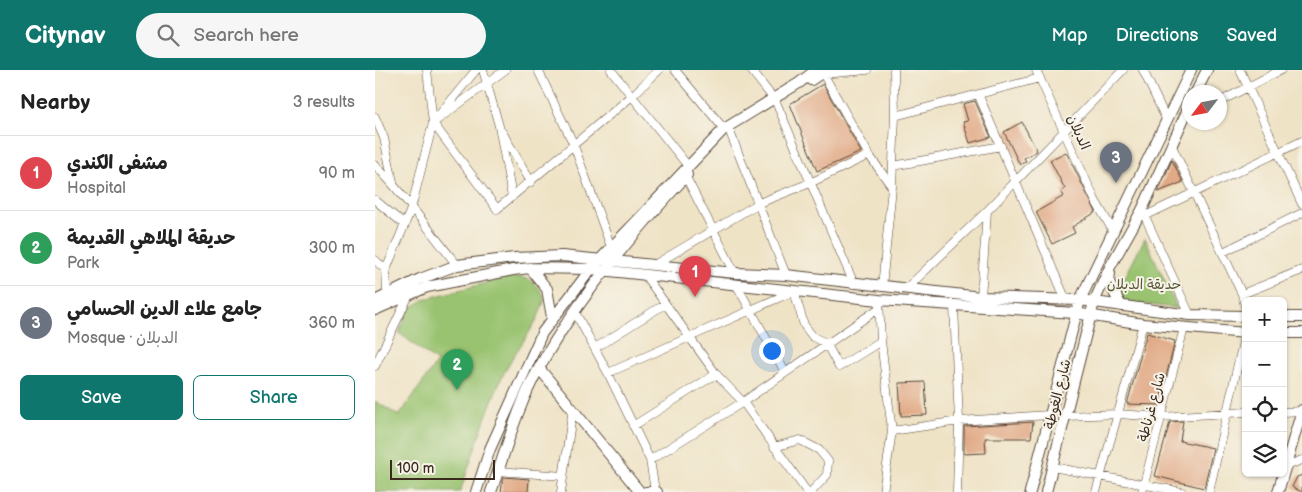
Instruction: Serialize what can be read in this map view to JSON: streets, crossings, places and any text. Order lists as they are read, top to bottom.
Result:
{
  "streets": {
    "main road": ["شارع الغوطة"],
    "street": ["الدبلان", "شارع غرناطة"]
  },
  "parks": ["حديقة الدبلان"],
  "scale_bar": "100 m",
  "north": "bottom left",
  "page": {
    "header": "Citynav",
    "search": "Search here",
    "nav": ["Map", "Directions", "Saved"],
    "heading": ["Nearby", "3 results"],
    "list": [
      {
        "mark": "1",
        "name": "مشفى الكندي",
        "note": "Hospital",
        "value": "90 m"
      },
      {
        "mark": "2",
        "name": "حديقة الملاهي القديمة",
        "note": "Park",
        "value": "300 m"
      },
      {
        "mark": "3",
        "name": "جامع علاء الدين الحسامي",
        "note": "Mosque · الدبلان",
        "value": "360 m"
      }
    ],
    "pins": ["3", "1", "2"],
    "map_buttons": ["+", "−"],
    "buttons": ["Save", "Share"],
    "scale": "100 m"
  }
}
